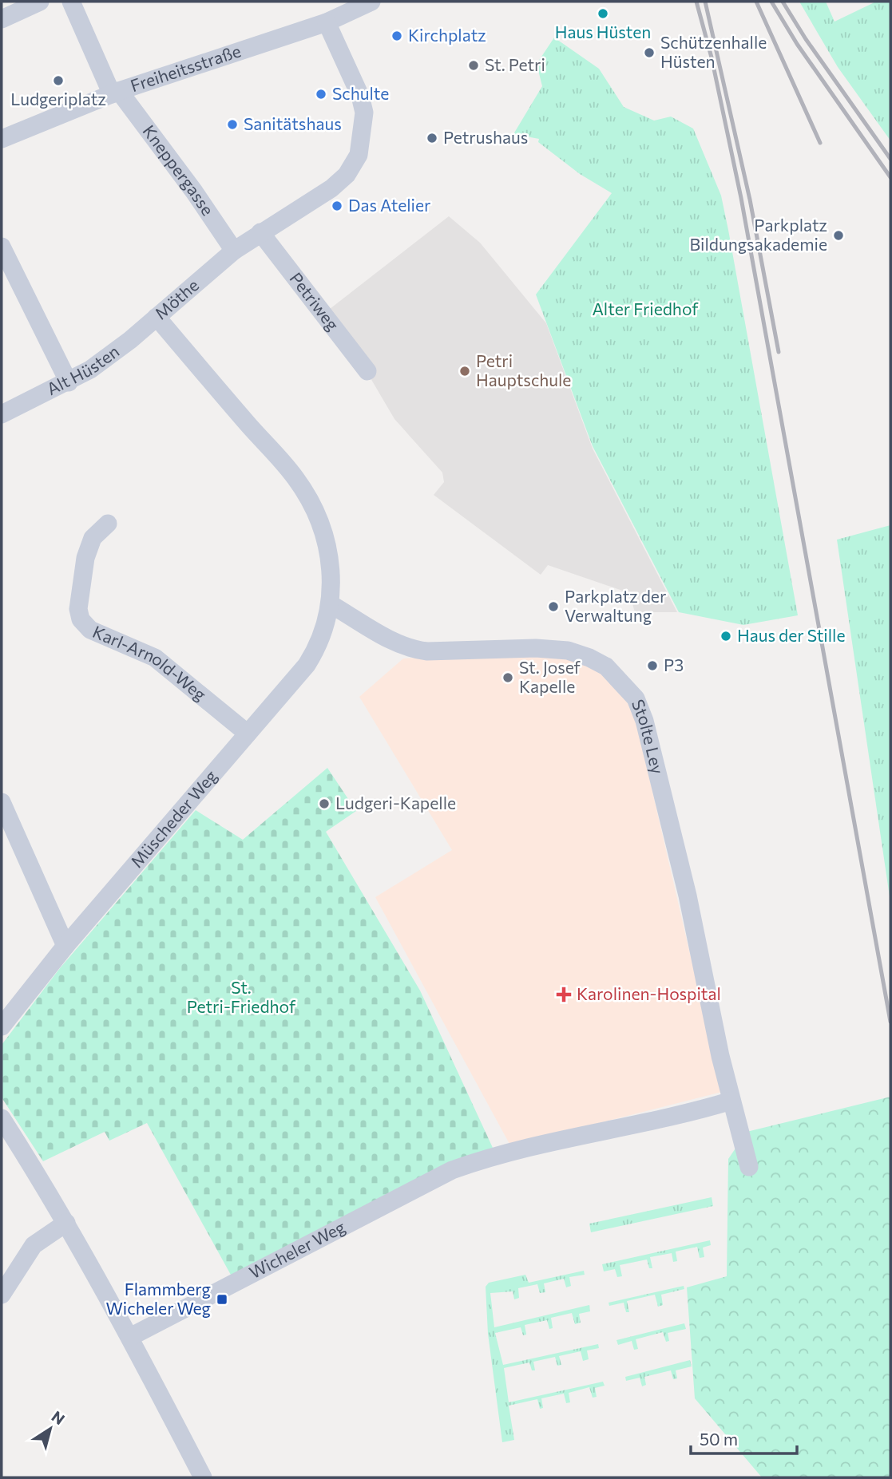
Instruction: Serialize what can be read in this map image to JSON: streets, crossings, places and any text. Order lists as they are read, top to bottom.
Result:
{
  "streets": {
    "street": [
      "Freiheitsstraße",
      "Kneppergasse",
      "Möthe",
      "Petriweg",
      "Alt Hüsten",
      "Karl-Arnold-Weg",
      "Stolte Ley",
      "Müscheder Weg",
      "Wicheler Weg"
    ]
  },
  "crossings": [
    ["Freiheitsstraße", "Kneppergasse"],
    ["Freiheitsstraße", "Möthe"],
    ["Kneppergasse", "Möthe"],
    ["Möthe", "Petriweg"],
    ["Möthe", "Alt Hüsten"],
    ["Möthe", "Stolte Ley"],
    ["Möthe", "Müscheder Weg"],
    ["Karl-Arnold-Weg", "Müscheder Weg"],
    ["Stolte Ley", "Müscheder Weg"],
    ["Stolte Ley", "Wicheler Weg"]
  ],
  "parks": ["Alter Friedhof", "St. Petri-Friedhof"],
  "places": {
    "other": [
      "Haus Hüsten",
      "Kirchplatz",
      "Schützenhalle Hüsten",
      "St. Petri",
      "Ludgeriplatz",
      "Schulte",
      "Sanitätshaus",
      "Petrushaus",
      "Das Atelier",
      "Parkplatz Bildungsakademie",
      "Petri Hauptschule",
      "Parkplatz der Verwaltung",
      "Haus der Stille",
      "P3",
      "St. Josef Kapelle",
      "Ludgeri-Kapelle"
    ],
    "health": ["Karolinen-Hospital"],
    "transit": ["Flammberg Wicheler Weg"]
  },
  "scale_bar": "50 m",
  "north": "top right"
}
